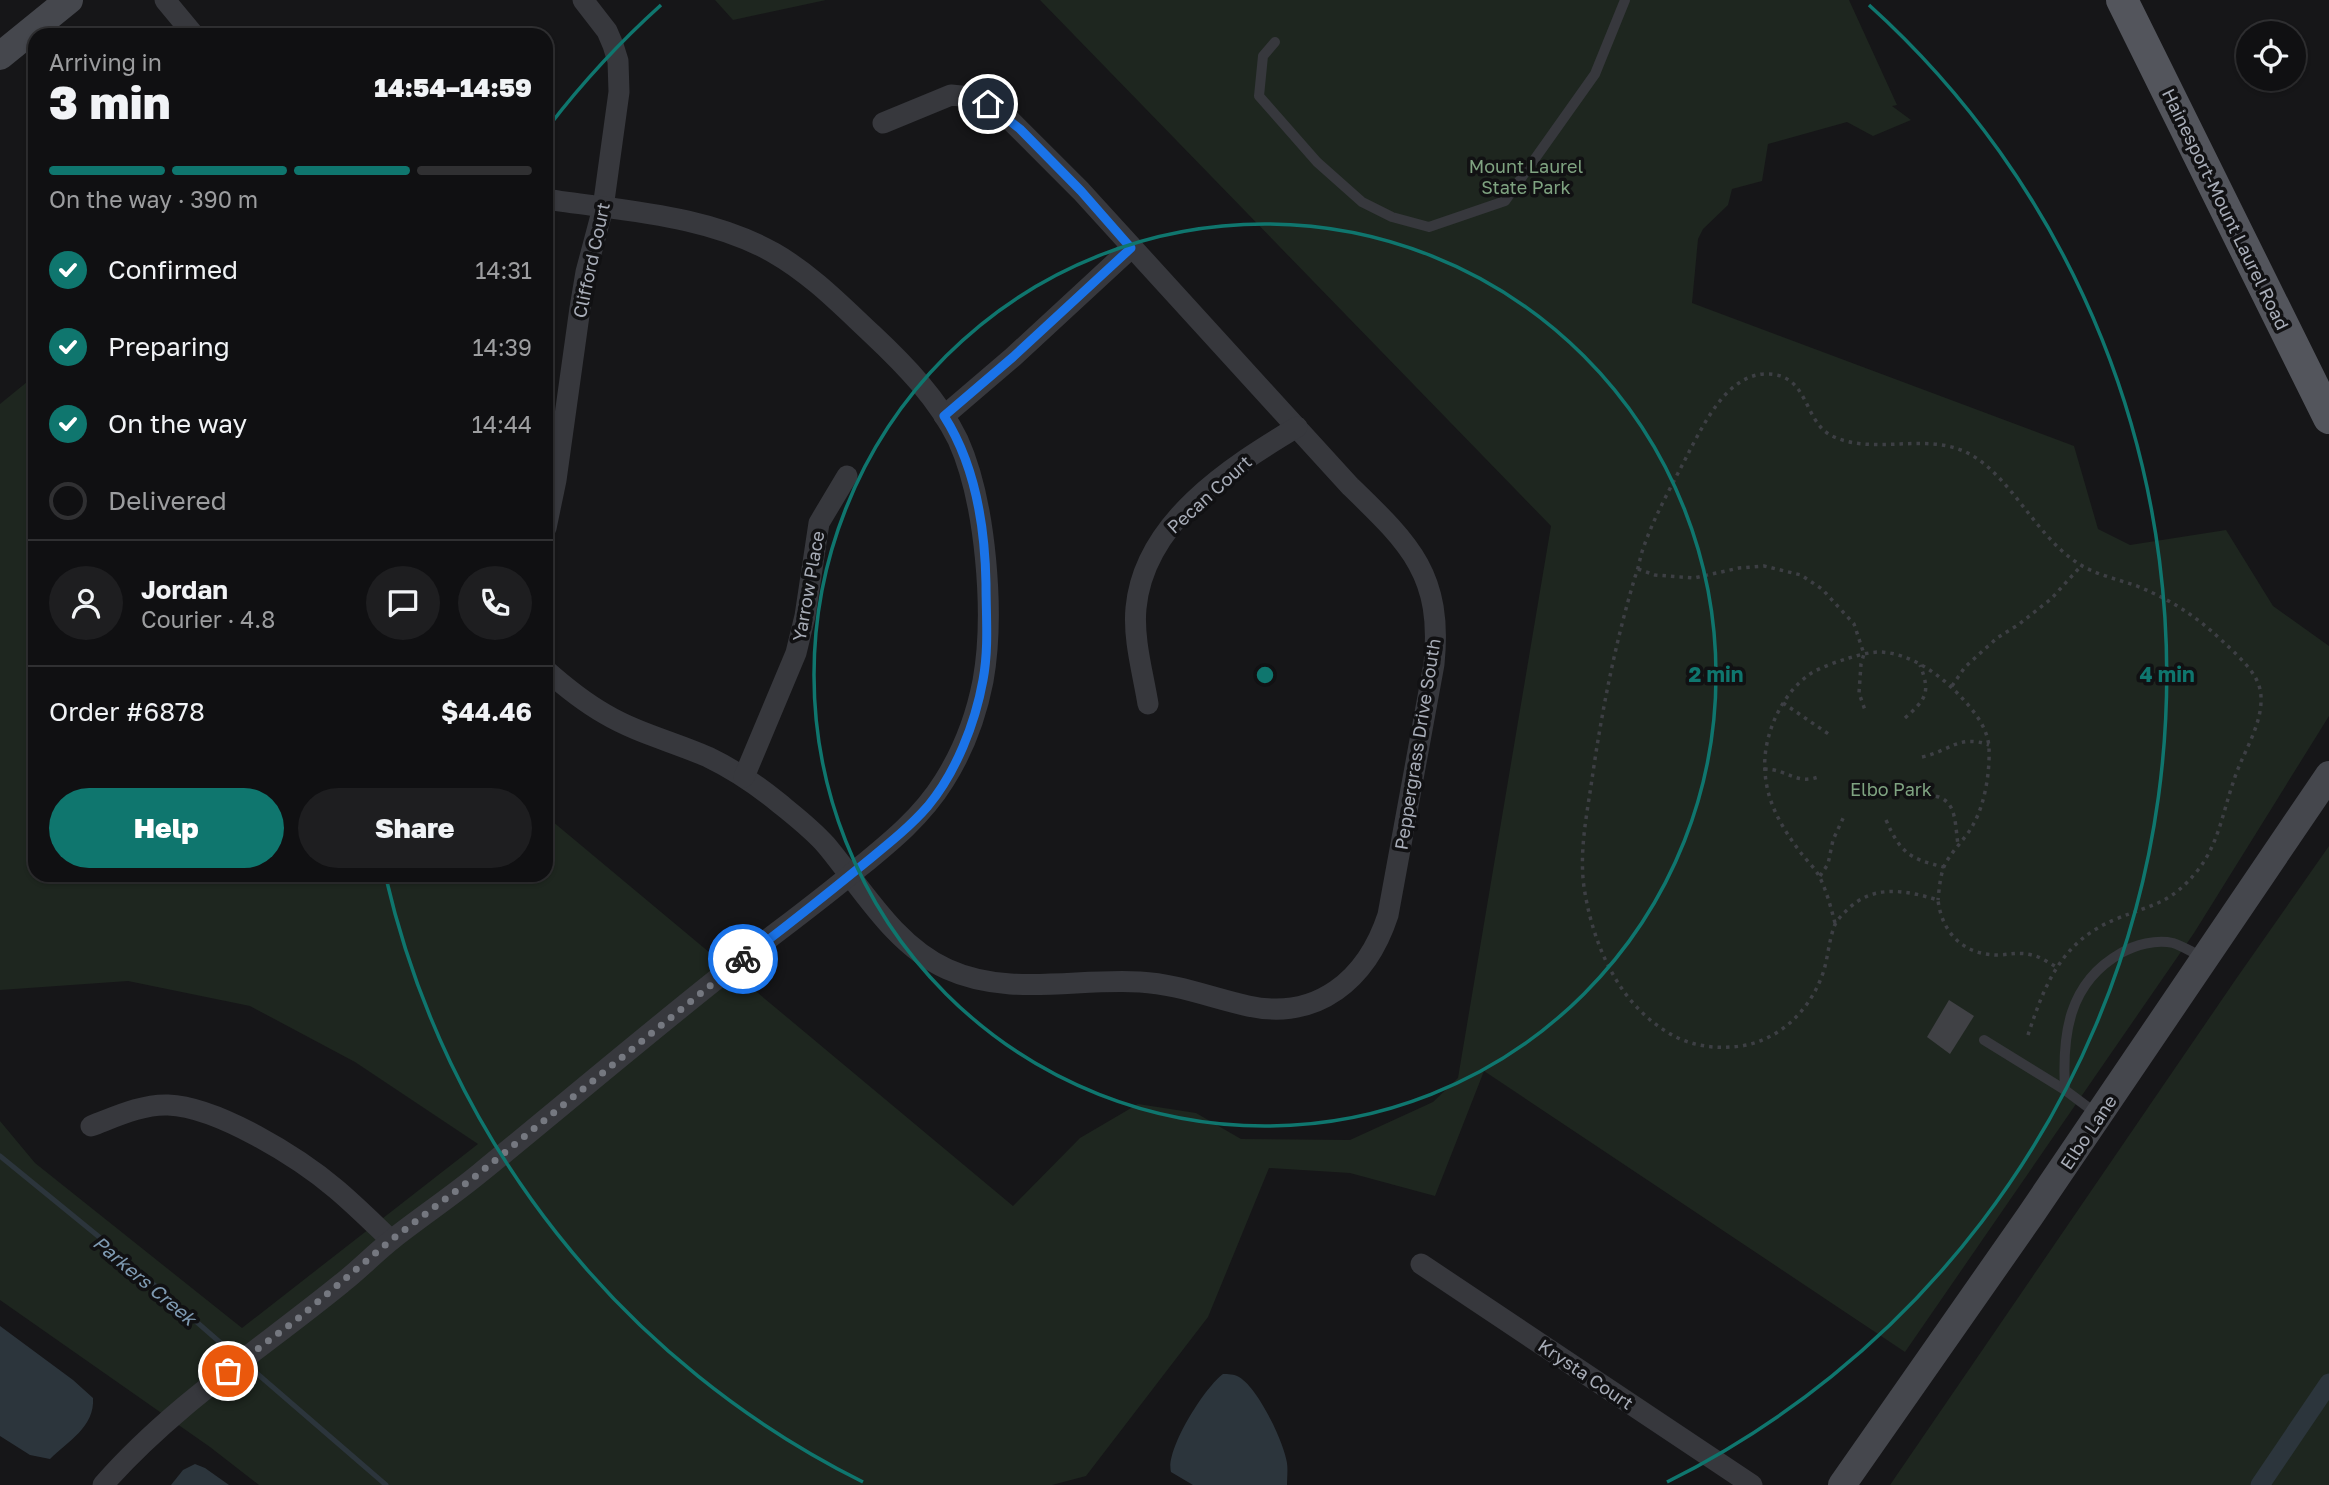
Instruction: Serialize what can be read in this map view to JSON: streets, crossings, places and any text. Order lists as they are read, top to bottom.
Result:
{
  "streets": {
    "main road": ["Hainesport-Mount Laurel Road"],
    "street": [
      "Clifford Court",
      "Pecan Court",
      "Yarrow Place",
      "Peppergrass Drive South",
      "Elbo Lane",
      "Krysta Court"
    ]
  },
  "crossings": [
    ["Pecan Court", "Peppergrass Drive South"],
    ["Yarrow Place", "Peppergrass Drive South"]
  ],
  "water": ["Parkers Creek"],
  "parks": ["Mount Laurel State Park", "Elbo Park"],
  "page": {
    "heading": ["3 min", "Arriving in", "14:54–14:59"],
    "panel": [
      "Jordan",
      "Courier · 4.8",
      "Order #6878",
      "$44.46"
    ],
    "bar": "On the way · 390 m",
    "list": [
      ["Confirmed", "14:31"],
      ["Preparing", "14:39"],
      ["On the way", "14:44"],
      "Delivered"
    ],
    "buttons": ["Help", "Share"]
  },
  "rings": ["2 min", "4 min"]
}
